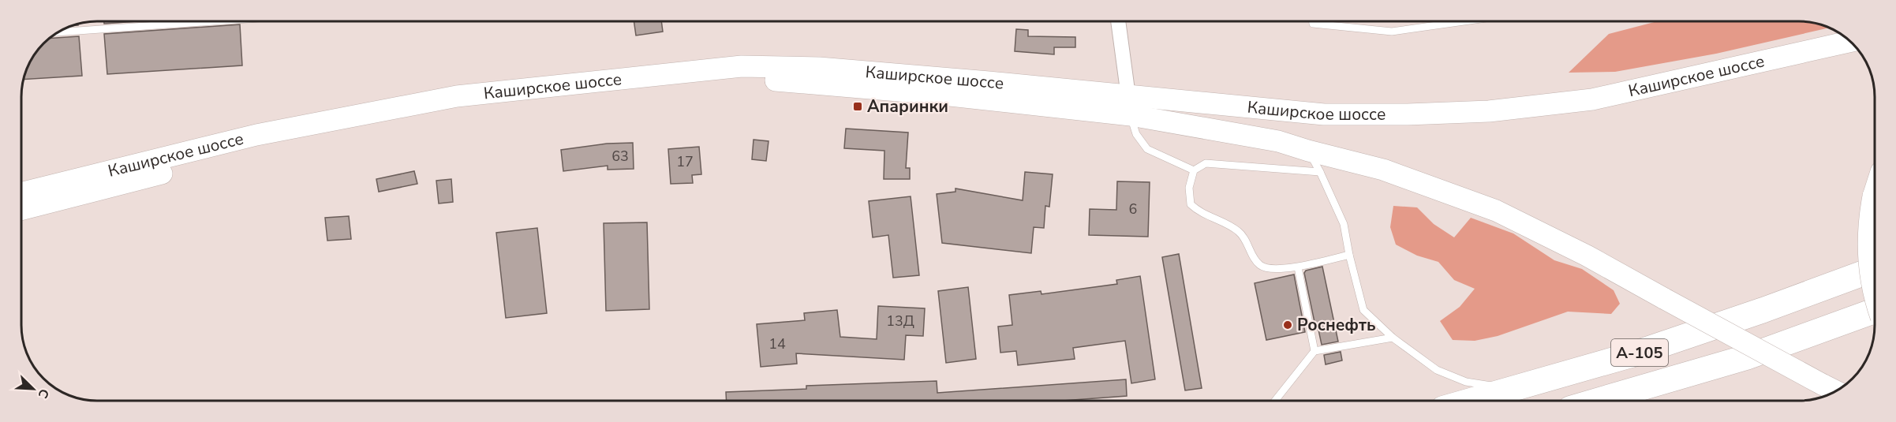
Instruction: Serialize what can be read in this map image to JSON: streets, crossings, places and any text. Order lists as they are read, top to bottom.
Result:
{
  "streets": {
    "highway": ["А-105"],
    "main road": ["Каширское шоссе"]
  },
  "places": {
    "transit": ["Апаринки"],
    "other": ["Роснефть"]
  },
  "house_numbers": [
    "63",
    "17",
    "6",
    "13Д",
    "14"
  ],
  "north": "bottom right"
}
